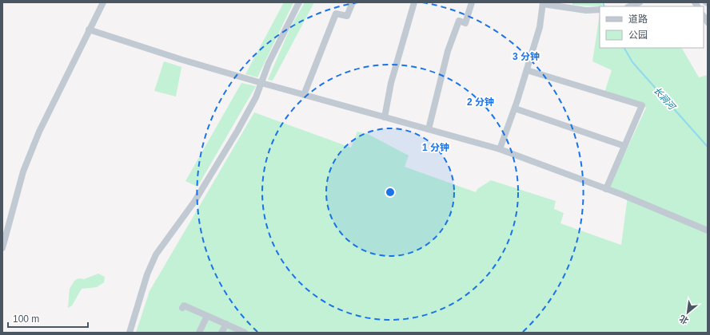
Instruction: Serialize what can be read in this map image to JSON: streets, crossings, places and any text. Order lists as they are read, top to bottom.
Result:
{
  "water": ["长涧河"],
  "legend": ["道路", "公园"],
  "scale_bar": "100 m",
  "north": "bottom left",
  "rings": ["3 分钟", "2 分钟", "1 分钟"]
}
